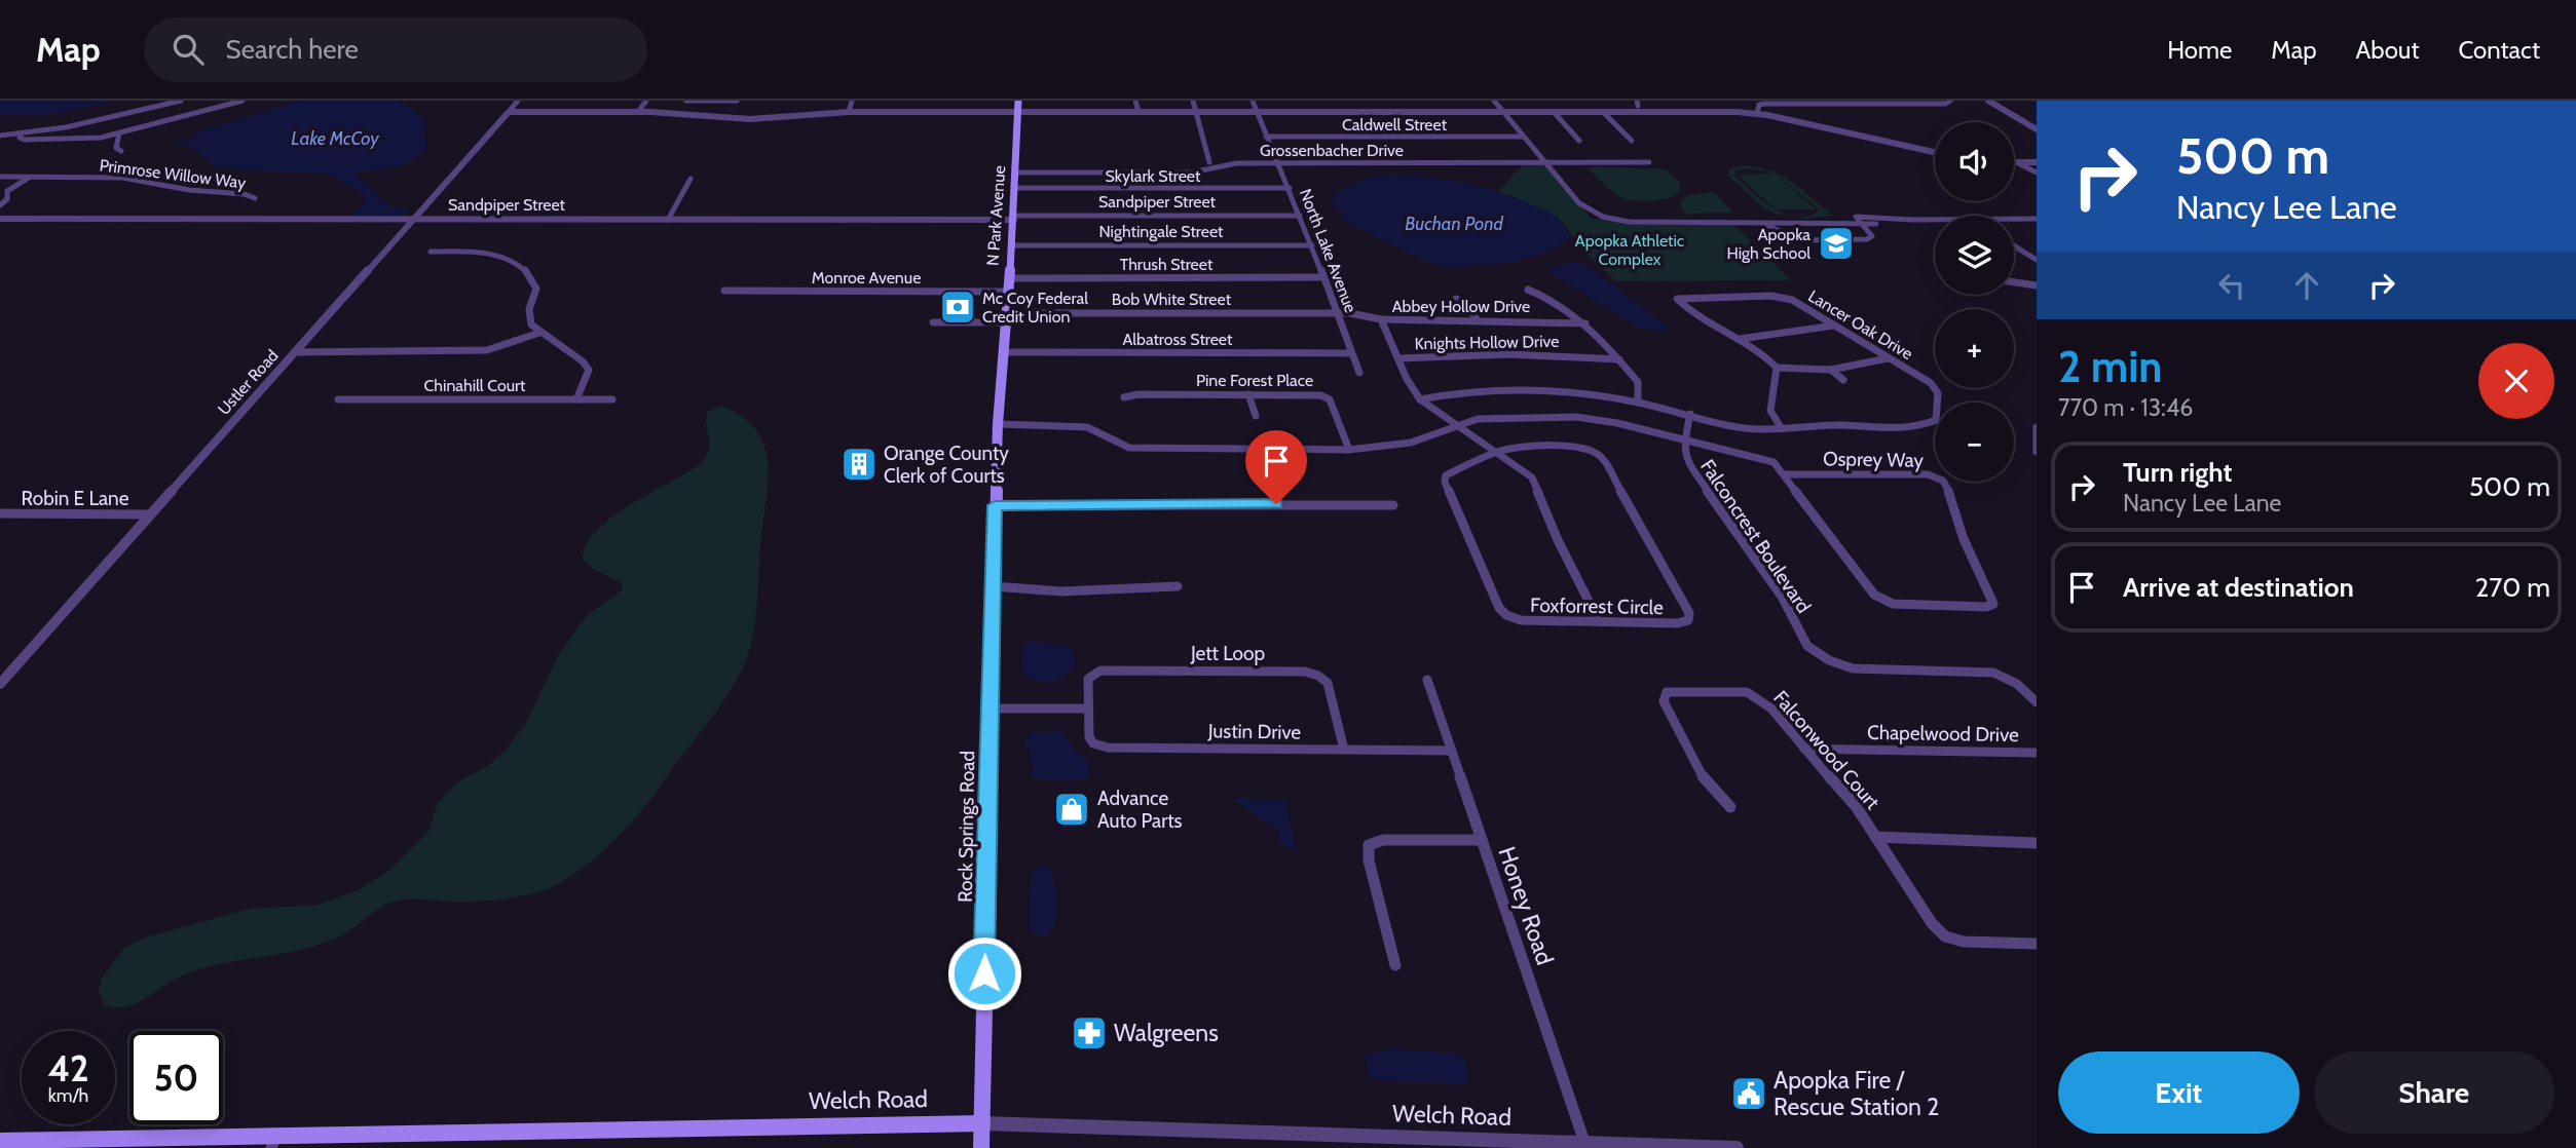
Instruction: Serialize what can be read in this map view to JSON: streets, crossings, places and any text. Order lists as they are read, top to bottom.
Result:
{
  "streets": {
    "main road": ["N Park Avenue", "Rock Springs Road", "Welch Road"],
    "street": [
      "Caldwell Street",
      "Grossenbacher Drive",
      "Primrose Willow Way",
      "Skylark Street",
      "Sandpiper Street",
      "Nightingale Street",
      "North Lake Avenue",
      "Thrush Street",
      "Monroe Avenue",
      "Bob White Street",
      "Abbey Hollow Drive",
      "Lancer Oak Drive",
      "Albatross Street",
      "Knights Hollow Drive",
      "Pine Forest Place",
      "Ustler Road",
      "Chinahill Court",
      "Osprey Way",
      "Robin E Lane",
      "Falconcrest Boulevard",
      "Foxforrest Circle",
      "Jett Loop",
      "Justin Drive",
      "Chapelwood Drive",
      "Falconwood Court",
      "Honey Road"
    ]
  },
  "crossings": [
    ["Caldwell Street", "North Lake Avenue"],
    ["Grossenbacher Drive", "N Park Avenue"],
    ["Grossenbacher Drive", "North Lake Avenue"],
    ["Skylark Street", "N Park Avenue"],
    ["Skylark Street", "North Lake Avenue"],
    ["Sandpiper Street", "N Park Avenue"],
    ["Sandpiper Street", "North Lake Avenue"],
    ["Sandpiper Street", "Ustler Road"],
    ["N Park Avenue", "Nightingale Street"],
    ["N Park Avenue", "Thrush Street"],
    ["N Park Avenue", "Monroe Avenue"],
    ["N Park Avenue", "Bob White Street"],
    ["N Park Avenue", "Albatross Street"],
    ["N Park Avenue", "Rock Springs Road"],
    ["Nightingale Street", "North Lake Avenue"],
    ["North Lake Avenue", "Thrush Street"],
    ["North Lake Avenue", "Bob White Street"],
    ["North Lake Avenue", "Abbey Hollow Drive"],
    ["North Lake Avenue", "Albatross Street"],
    ["Bob White Street", "Abbey Hollow Drive"],
    ["Lancer Oak Drive", "Falconcrest Boulevard"],
    ["Ustler Road", "Robin E Lane"],
    ["Osprey Way", "Falconcrest Boulevard"],
    ["Jett Loop", "Justin Drive"],
    ["Justin Drive", "Honey Road"],
    ["Chapelwood Drive", "Falconwood Court"],
    ["Rock Springs Road", "Welch Road"],
    ["Honey Road", "Welch Road"]
  ],
  "water": ["Lake McCoy", "Buchan Pond"],
  "parks": ["Apopka Athletic Complex"],
  "places": {
    "school or university": ["Apopka High School"],
    "bank": ["Mc Coy Federal Credit Union"],
    "building": ["Orange County Clerk of Courts"],
    "shop": ["Advance Auto Parts"],
    "pharmacy": ["Walgreens"],
    "public building": ["Apopka Fire / Rescue Station 2"]
  },
  "page": {
    "header": "Map",
    "search": "Search here",
    "nav": [
      "Home",
      "Map",
      "About",
      "Contact"
    ],
    "turn": ["500 m", "Nancy Lee Lane"],
    "map_buttons": ["+", "−"],
    "heading": ["2 min", "770 m · 13:46"],
    "list": [
      {
        "name": "Turn right",
        "note": "Nancy Lee Lane",
        "value": "500 m"
      },
      {
        "name": "Arrive at destination",
        "value": "270 m"
      }
    ],
    "speed": "42 km/h",
    "limit": "50",
    "buttons": ["Exit", "Share"]
  }
}
